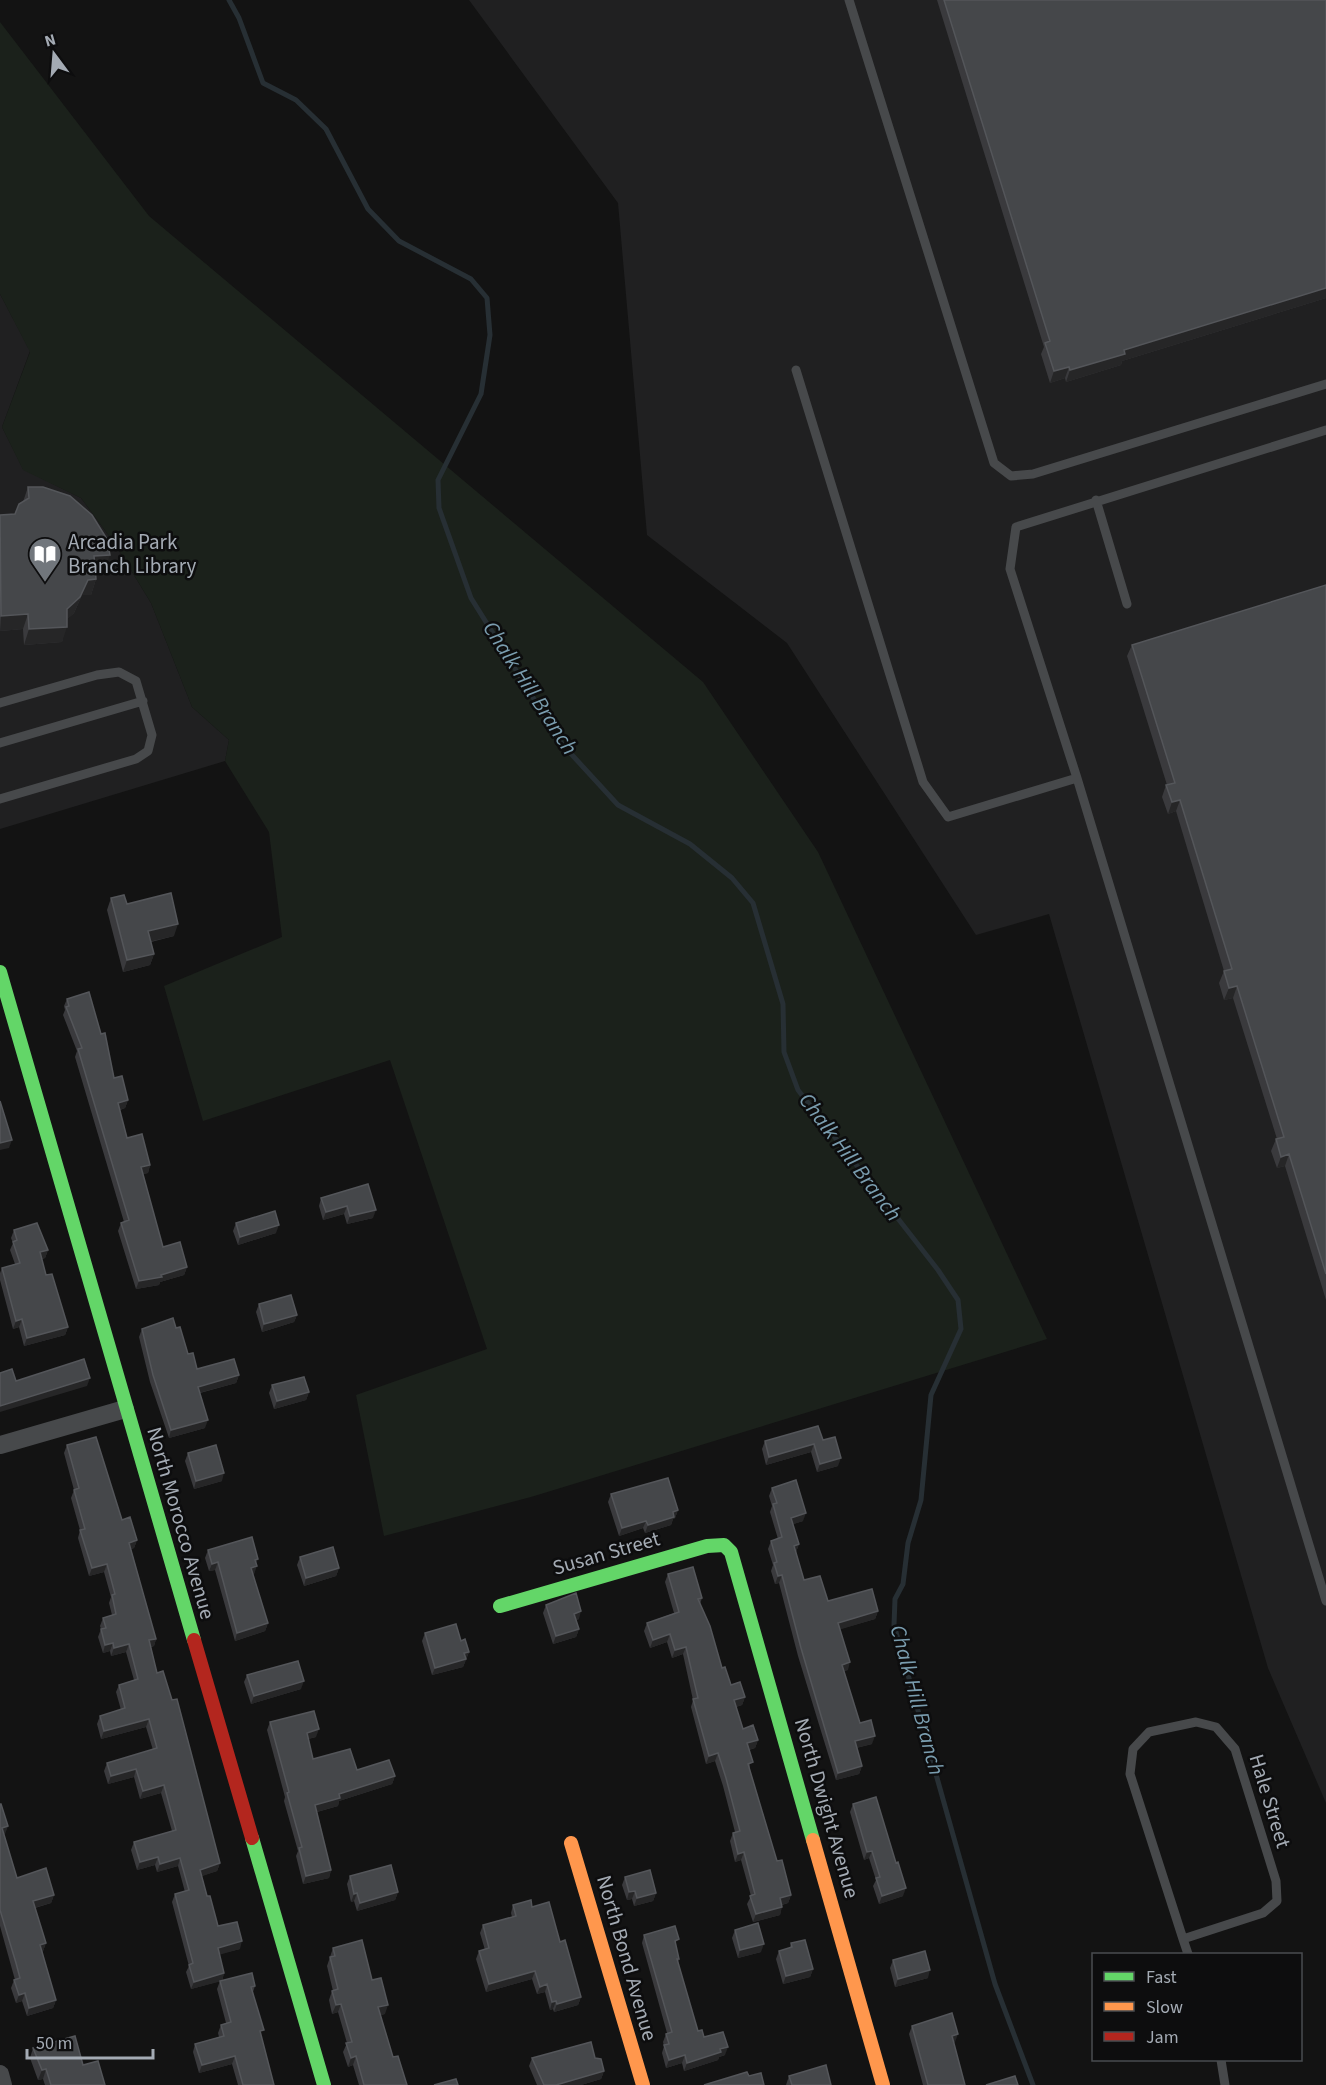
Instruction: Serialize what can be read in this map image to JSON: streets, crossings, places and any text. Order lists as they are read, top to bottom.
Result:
{
  "streets": {
    "street": [
      "North Morocco Avenue",
      "Susan Street",
      "North Dwight Avenue",
      "North Bond Avenue"
    ],
    "lane": ["Hale Street"]
  },
  "crossings": [
    ["Susan Street", "North Dwight Avenue"]
  ],
  "water": ["Chalk Hill Branch"],
  "places": {
    "library": ["Arcadia Park Branch Library"]
  },
  "legend": ["Fast", "Slow", "Jam"],
  "scale_bar": "50 m",
  "north": "top"
}
